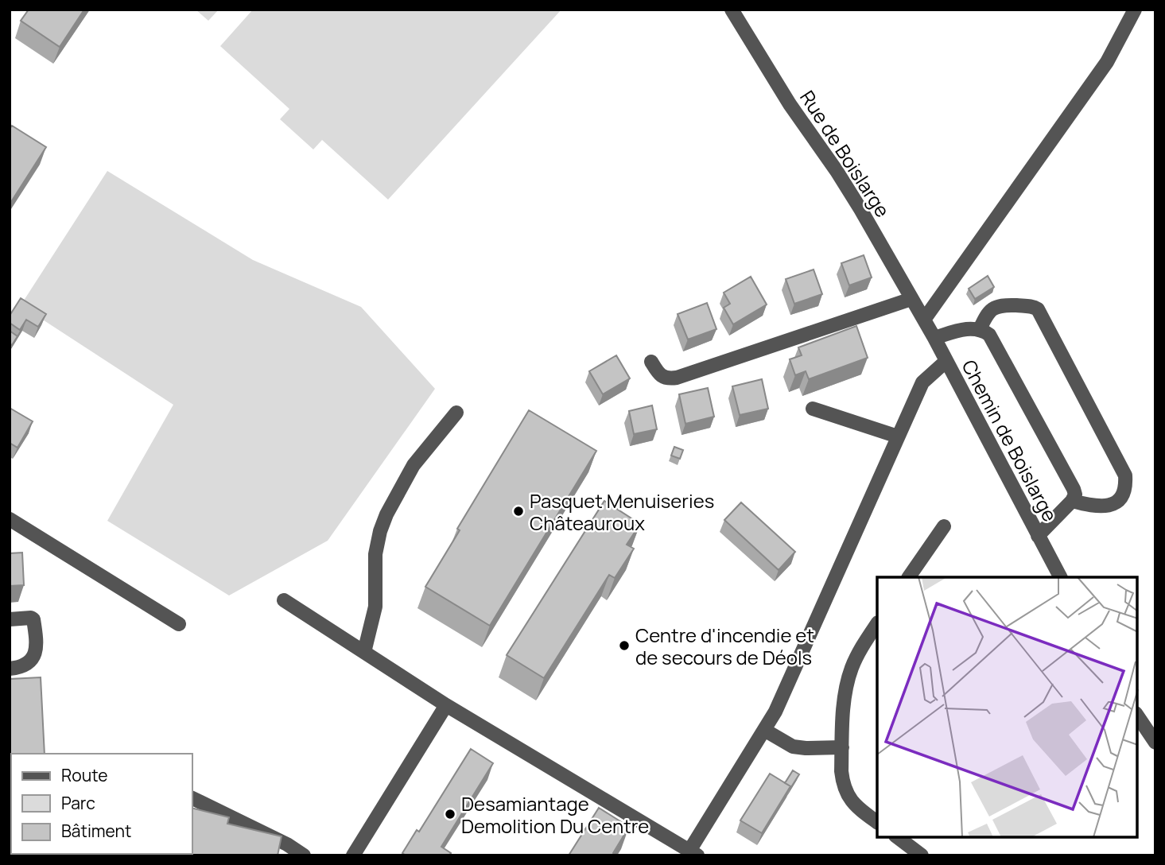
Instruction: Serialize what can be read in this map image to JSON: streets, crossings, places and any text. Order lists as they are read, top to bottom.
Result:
{
  "streets": {
    "street": ["Rue de Boislarge", "Chemin de Boislarge"]
  },
  "crossings": [
    ["Rue de Boislarge", "Chemin de Boislarge"]
  ],
  "places": ["Pasquet Menuiseries Châteauroux", "Centre d'incendie et de secours de Déols", "Desamiantage Demolition Du Centre"],
  "legend": ["Route", "Parc", "Bâtiment"]
}
